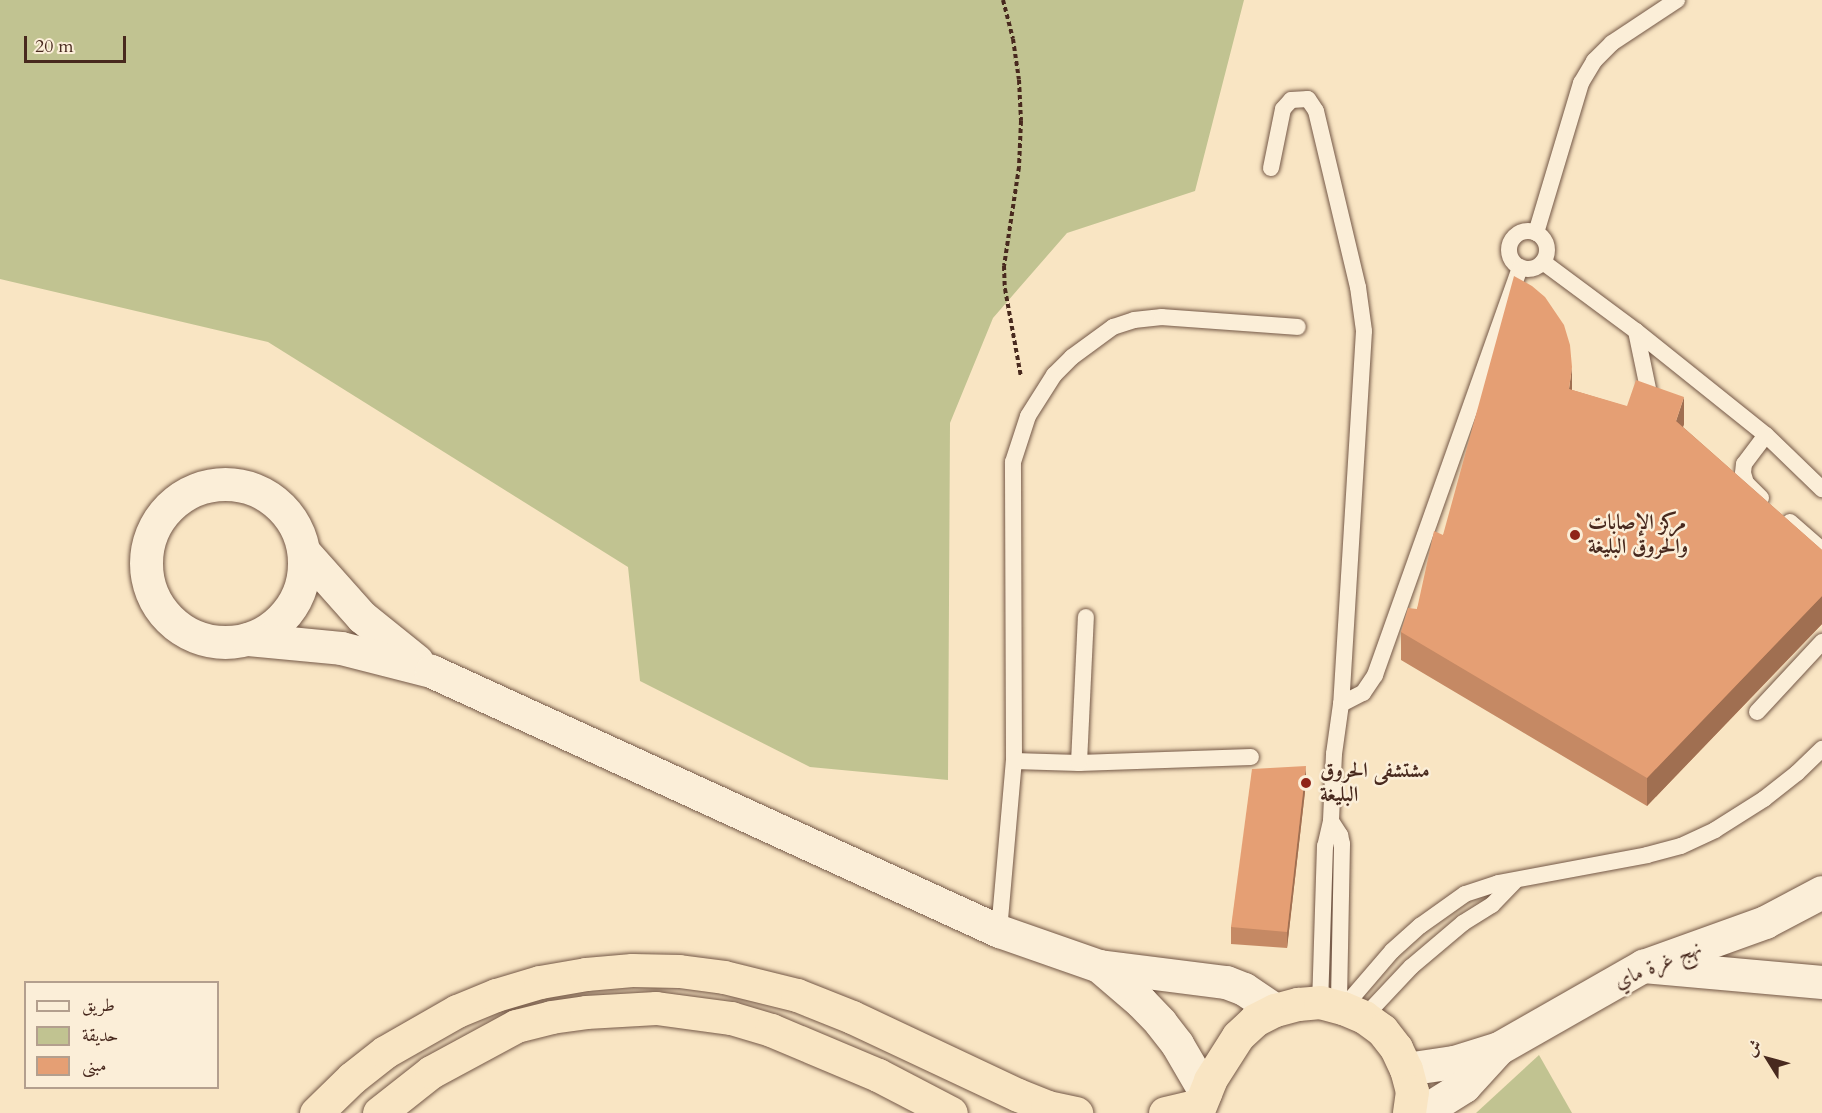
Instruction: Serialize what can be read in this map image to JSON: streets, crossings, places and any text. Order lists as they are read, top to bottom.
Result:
{
  "streets": {
    "street": ["نهج غرة ماي"]
  },
  "places": ["مركز الإصابات والحروق البليغة", "مشتشفى الحروق البليغة"],
  "legend": ["طريق", "حديقة", "مبنى"],
  "scale_bar": "20 m",
  "north": "top left"
}
